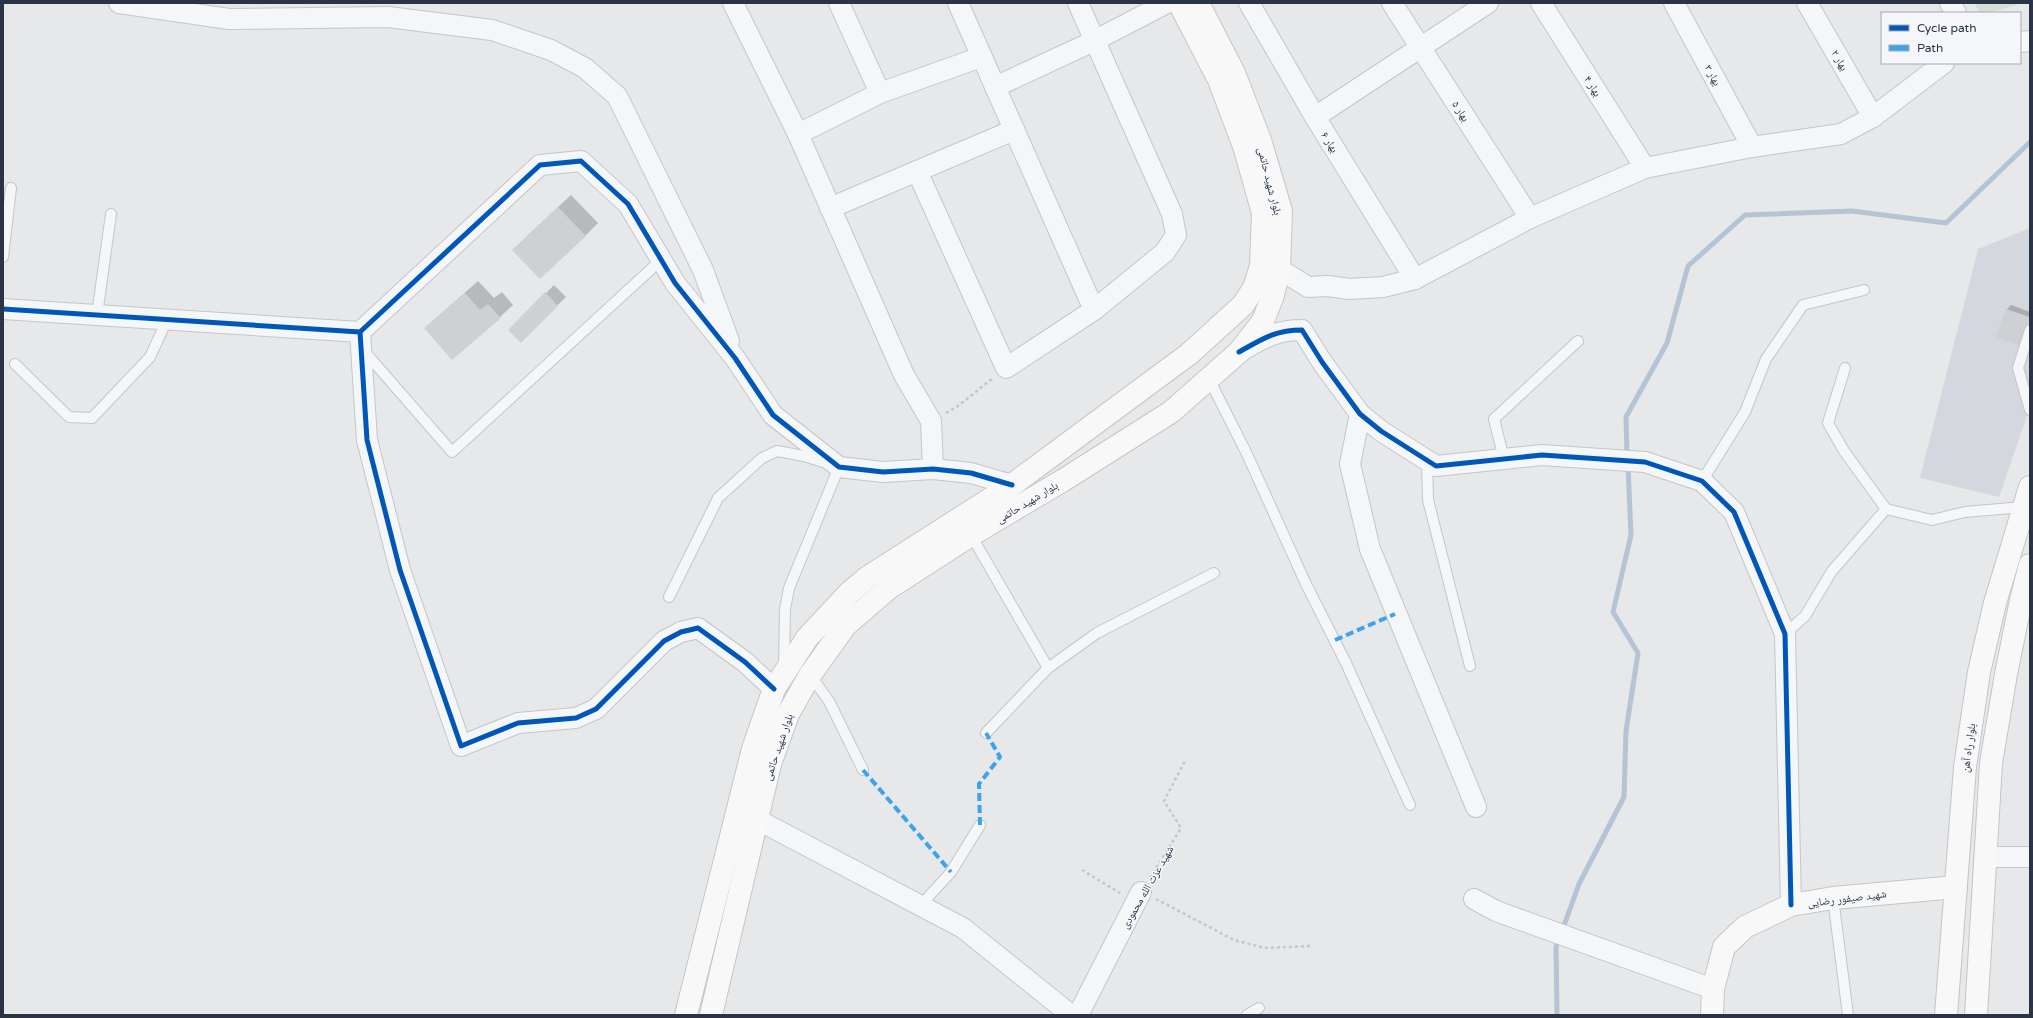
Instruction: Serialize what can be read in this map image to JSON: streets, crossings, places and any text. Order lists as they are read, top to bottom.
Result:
{
  "streets": {
    "main road": ["بلوار شهید حاتمی", "بلوار راه آهن", "شهید صیفور رضایی"],
    "street": [
      "بهار ۲",
      "بهار ۳",
      "بهار ۴",
      "بهار ۵",
      "بهار ۶",
      "شهید عزت الله محمودی"
    ]
  },
  "crossings": [
    ["بلوار راه آهن", "شهید صیفور رضایی"]
  ],
  "legend": ["Cycle path", "Path"]
}
